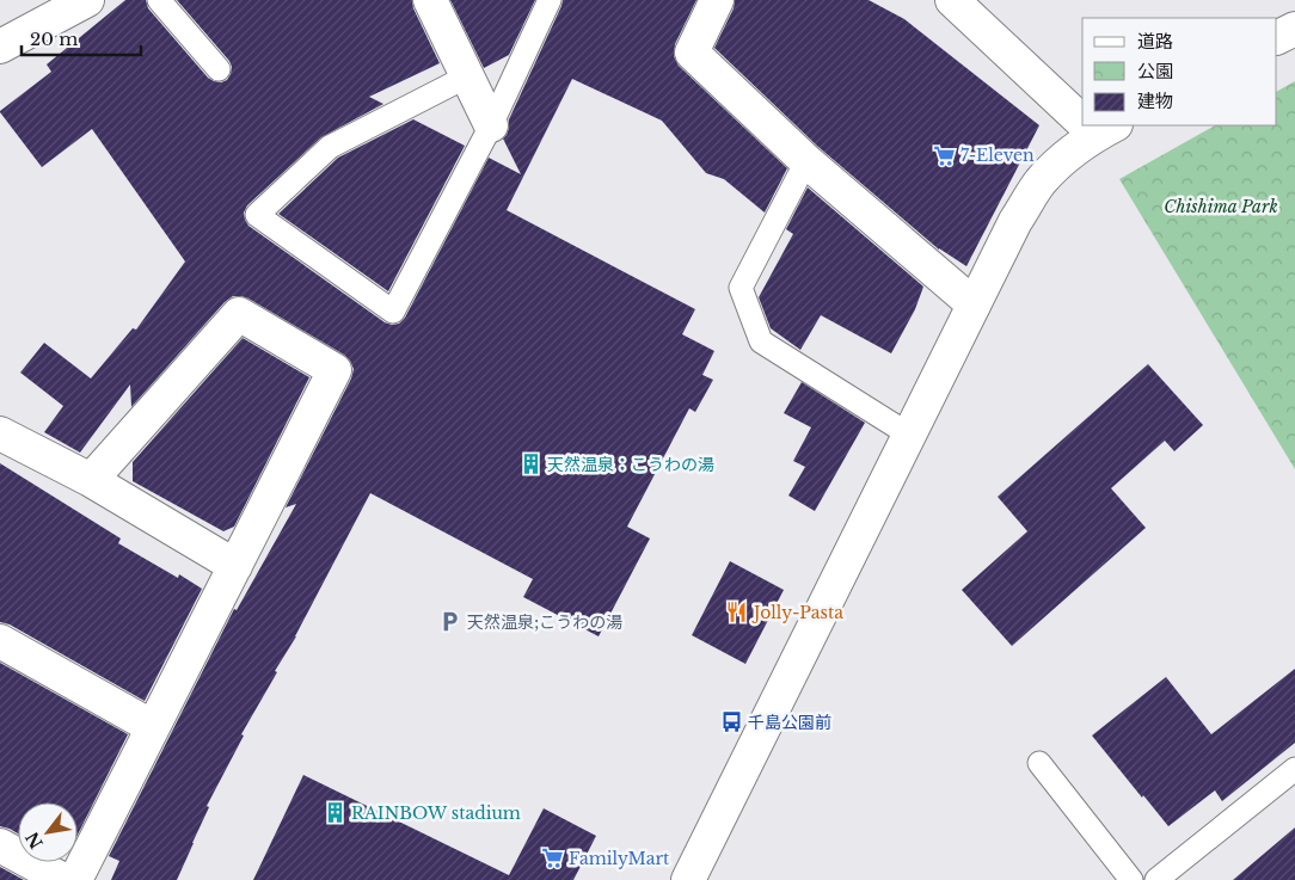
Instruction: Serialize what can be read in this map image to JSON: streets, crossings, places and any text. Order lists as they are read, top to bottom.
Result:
{
  "parks": ["Chishima Park"],
  "places": {
    "supermarket": ["7-Eleven", "FamilyMart"],
    "building": ["天然温泉：こうわの湯", "RAINBOW stadium"],
    "restaurant": ["Jolly-Pasta"],
    "parking": ["天然温泉;こうわの湯"],
    "bus stop": ["千島公園前"]
  },
  "legend": ["道路", "公園", "建物"],
  "scale_bar": "20 m",
  "north": "bottom left"
}
